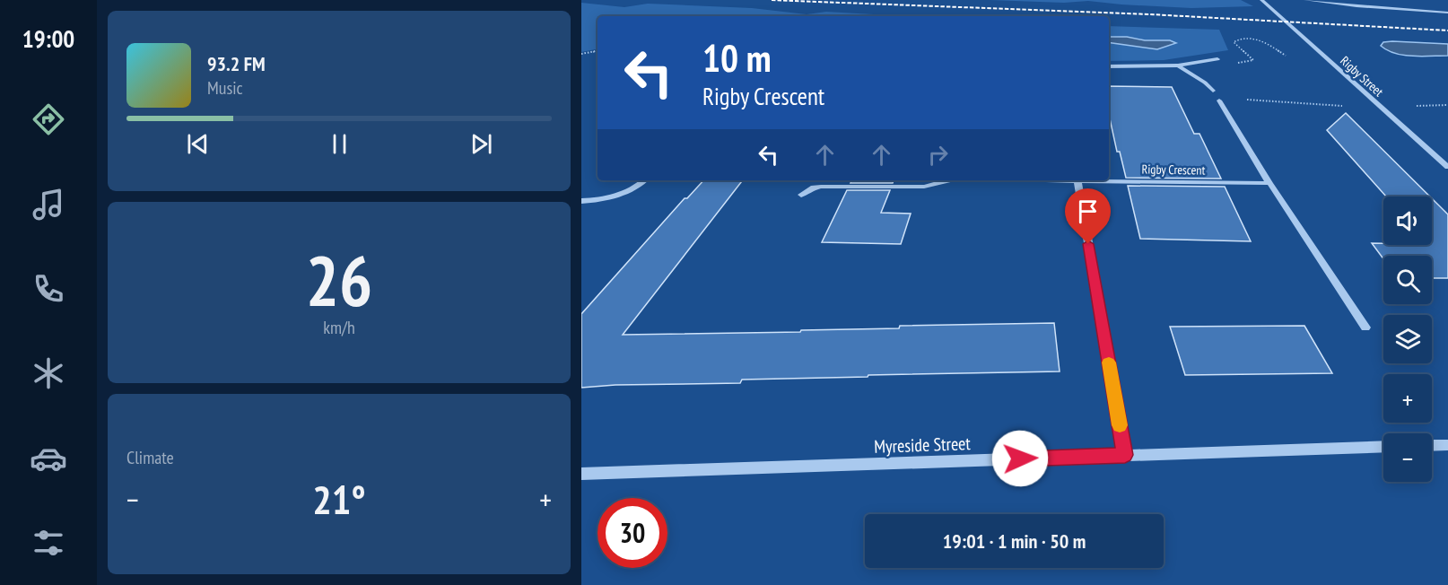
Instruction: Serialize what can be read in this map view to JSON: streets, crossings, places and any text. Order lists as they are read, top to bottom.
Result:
{
  "streets": {
    "street": ["Rigby Street", "Rigby Crescent", "Myreside Street"]
  },
  "page": {
    "tabs": "19:00",
    "turn": ["10 m", "Rigby Crescent"],
    "song": ["93.2 FM", "Music"],
    "map_buttons": ["+", "−"],
    "tile": [
      ["26", "km/h"],
      "Climate"
    ],
    "heat": ["−", "21°", "+"],
    "limit": "30",
    "trip": "19:01 · 1 min · 50 m"
  }
}
